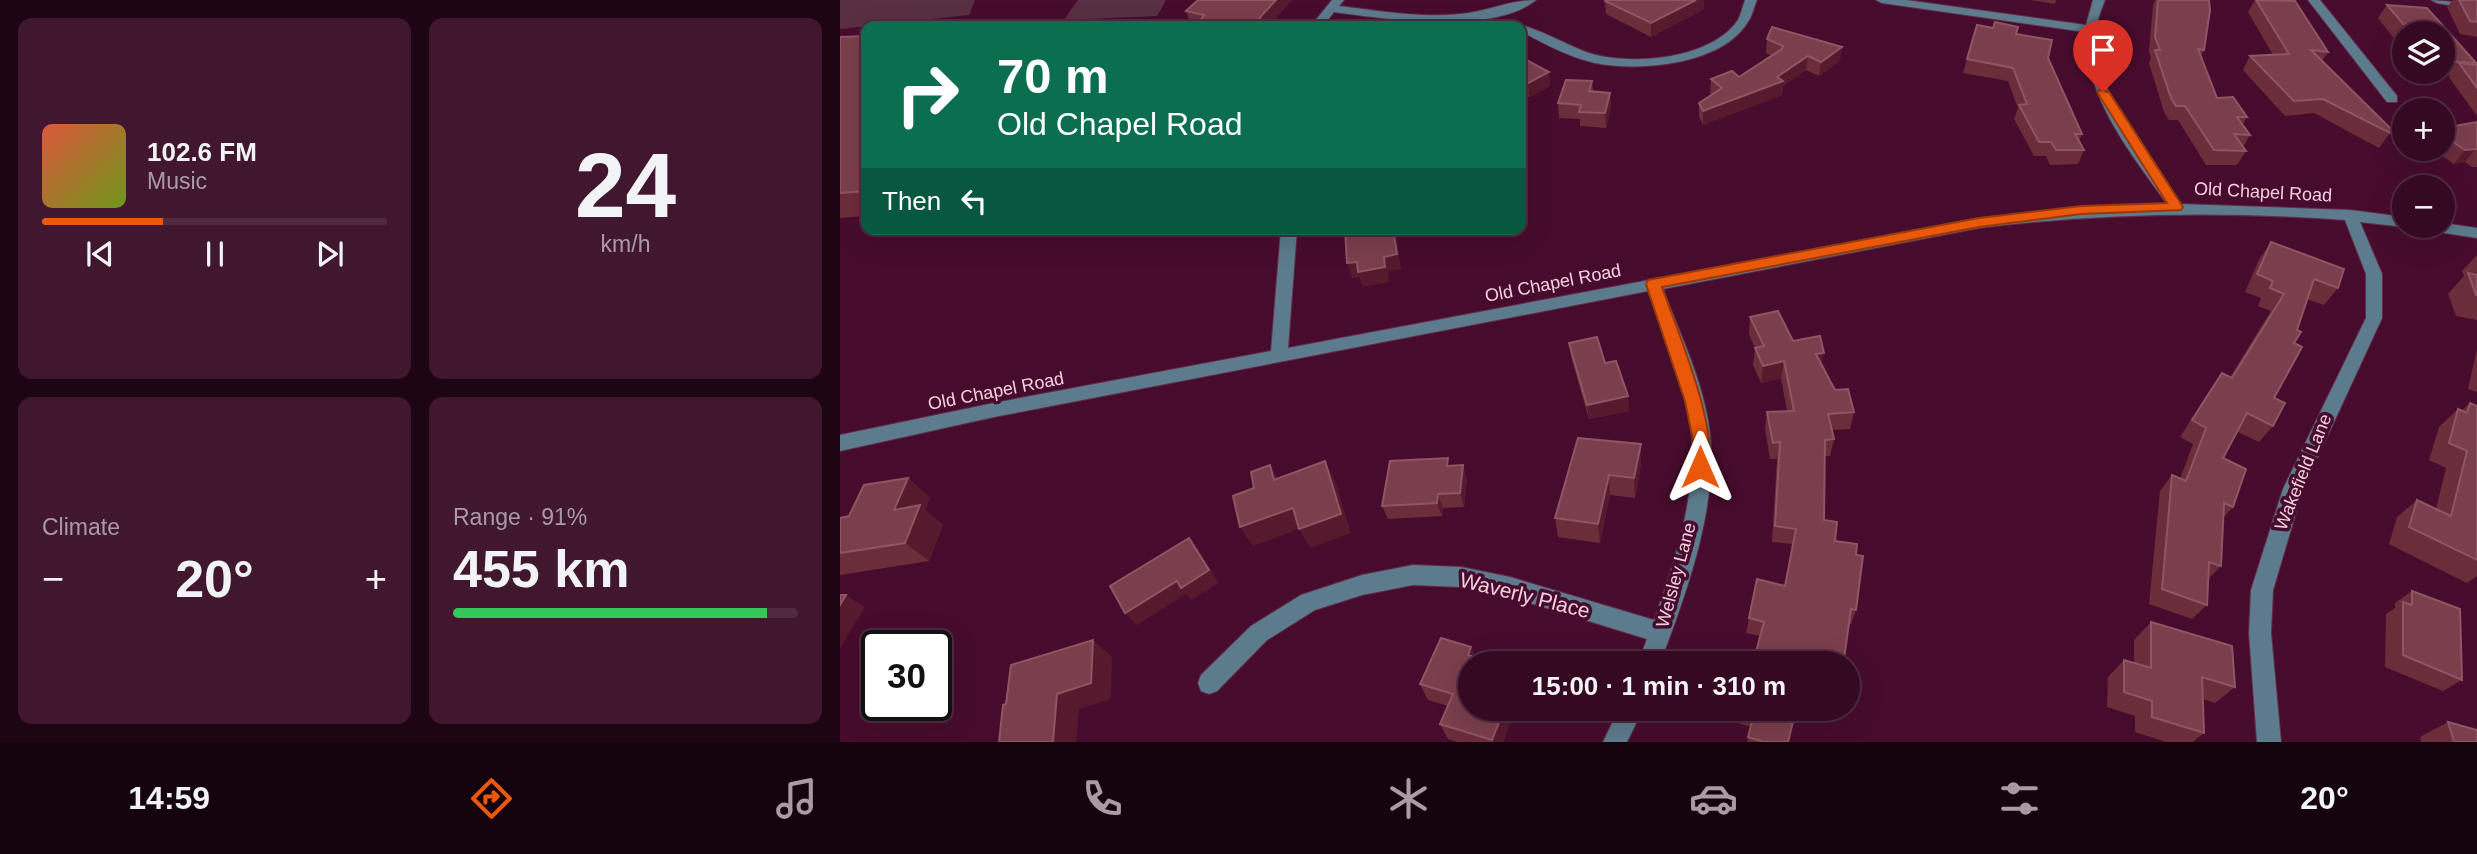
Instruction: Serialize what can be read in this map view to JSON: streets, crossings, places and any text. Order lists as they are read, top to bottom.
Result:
{
  "streets": {
    "street": [
      "Old Chapel Road",
      "Wakefield Lane",
      "Welsley Lane",
      "Waverly Place"
    ]
  },
  "crossings": [
    ["Old Chapel Road", "Wakefield Lane"],
    ["Old Chapel Road", "Welsley Lane"],
    ["Welsley Lane", "Waverly Place"]
  ],
  "page": {
    "tile": [
      ["24", "km/h"],
      "Climate",
      ["Range · 91%", "455 km"]
    ],
    "map_buttons": ["+", "−"],
    "turn": ["70 m", "Old Chapel Road"],
    "song": ["102.6 FM", "Music"],
    "then": "Then",
    "heat": ["−", "20°", "+"],
    "limit": "30",
    "trip": "15:00 · 1 min · 310 m",
    "tabs": ["14:59", "20°"]
  }
}
